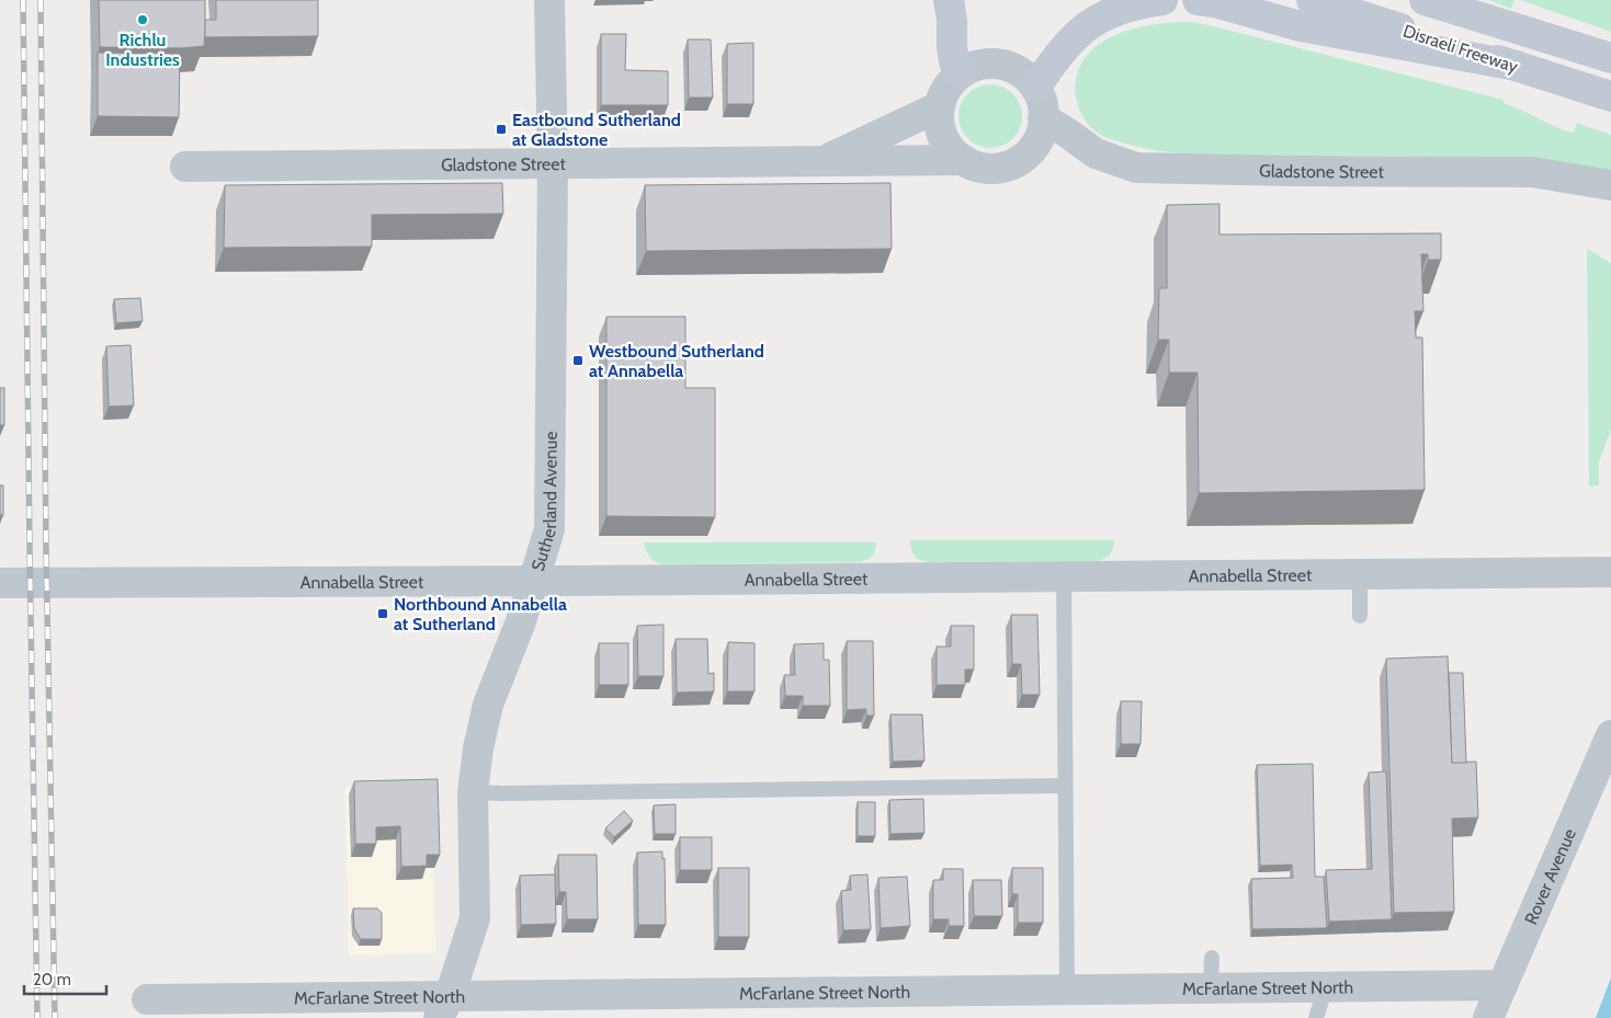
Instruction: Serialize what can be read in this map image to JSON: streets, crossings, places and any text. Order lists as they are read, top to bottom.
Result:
{
  "streets": {
    "main road": ["Disraeli Freeway"],
    "street": [
      "Gladstone Street",
      "Sutherland Avenue",
      "Annabella Street",
      "Rover Avenue",
      "McFarlane Street North"
    ]
  },
  "crossings": [
    ["Gladstone Street", "Sutherland Avenue"],
    ["Sutherland Avenue", "Annabella Street"],
    ["Sutherland Avenue", "McFarlane Street North"],
    ["Rover Avenue", "McFarlane Street North"]
  ],
  "places": {
    "other": ["Richlu Industries"],
    "transit": ["Eastbound Sutherland at Gladstone", "Westbound Sutherland at Annabella", "Northbound Annabella at Sutherland"]
  },
  "scale_bar": "20 m"
}
